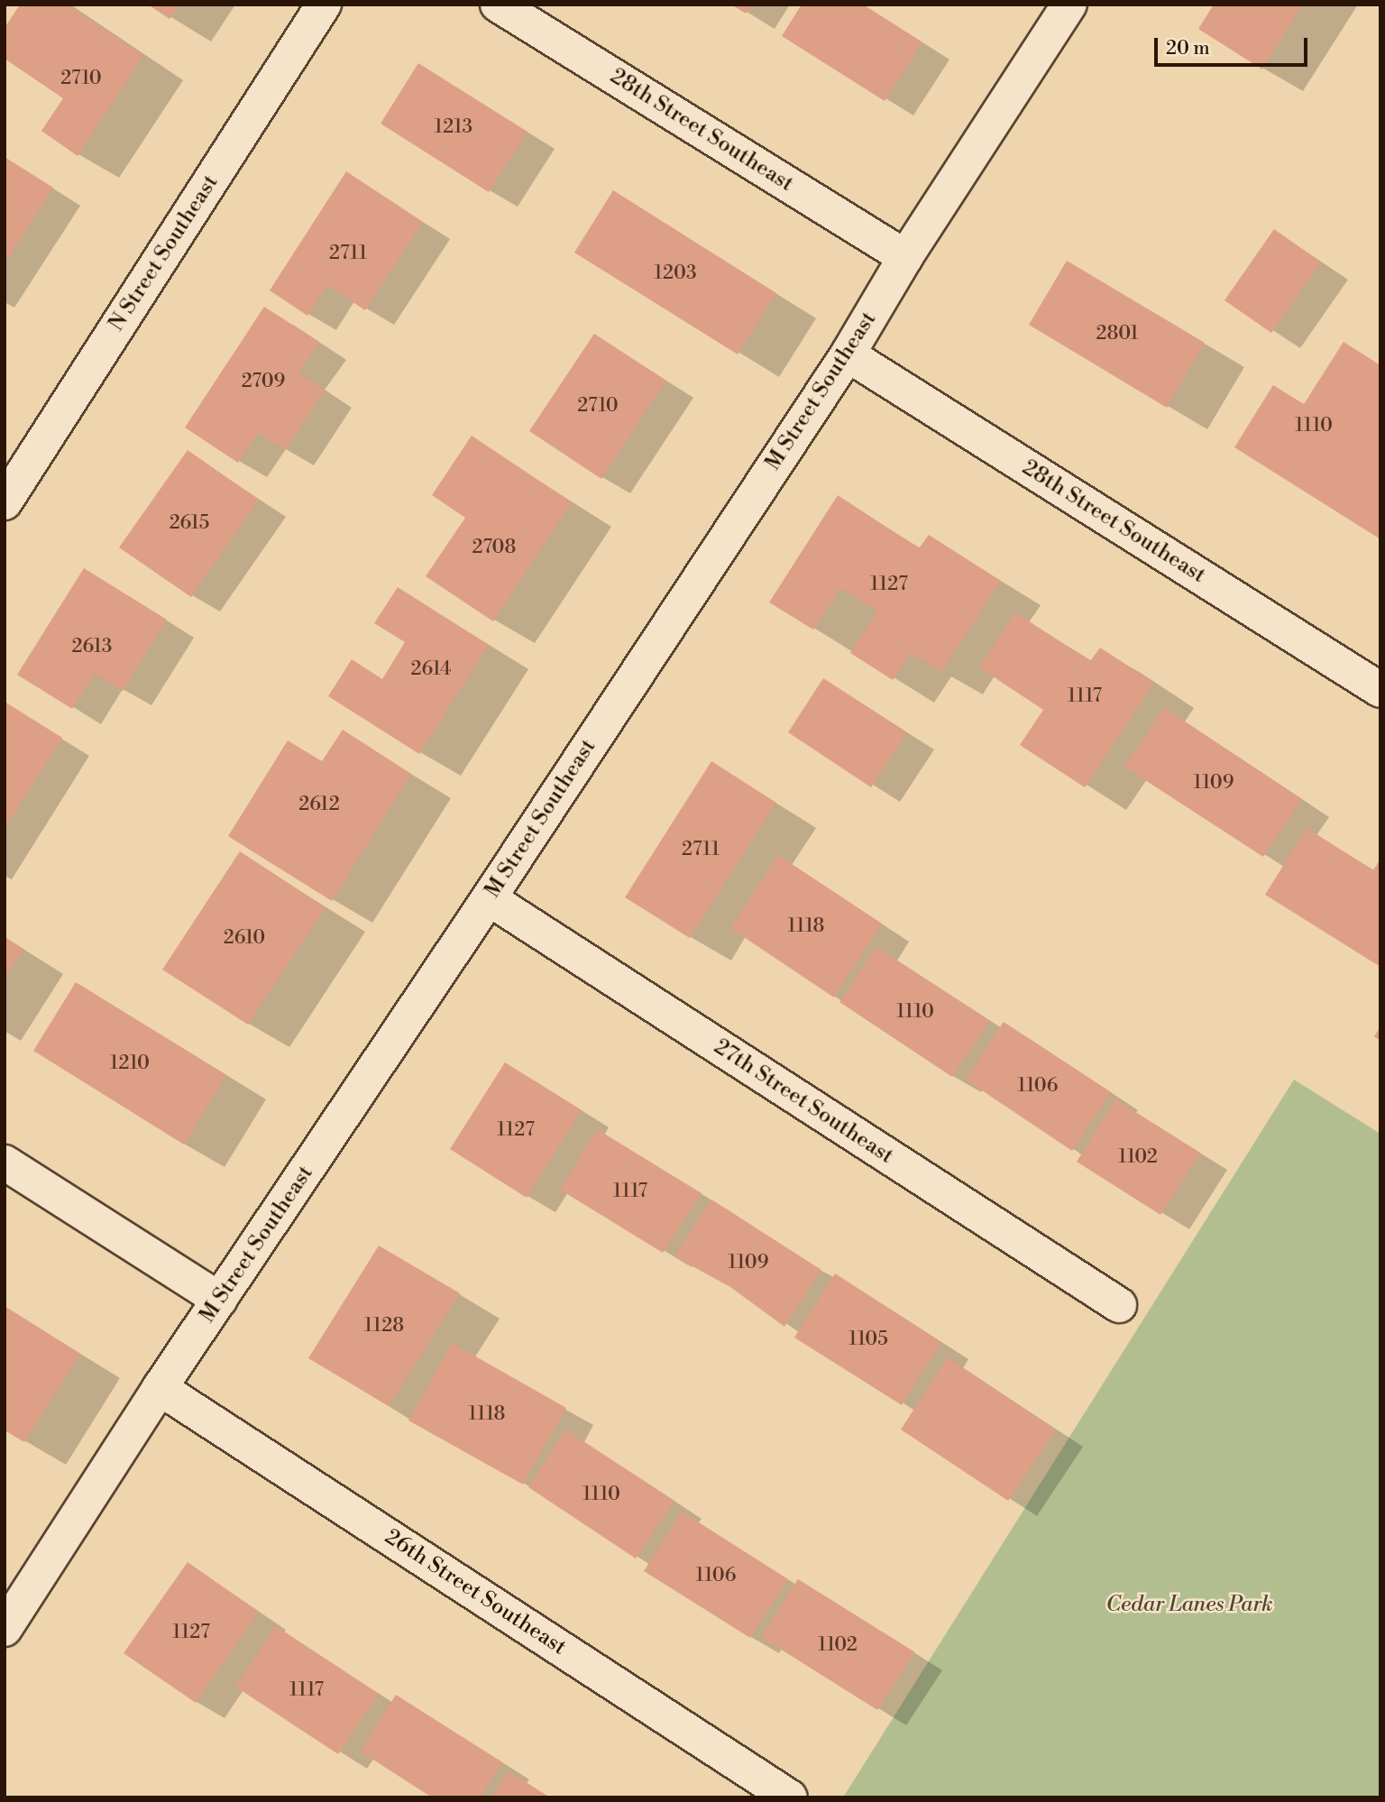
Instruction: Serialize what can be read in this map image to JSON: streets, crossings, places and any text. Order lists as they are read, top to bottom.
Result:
{
  "streets": {
    "street": [
      "28th Street Southeast",
      "N Street Southeast",
      "M Street Southeast",
      "27th Street Southeast",
      "26th Street Southeast"
    ]
  },
  "crossings": [
    ["28th Street Southeast", "M Street Southeast"],
    ["M Street Southeast", "27th Street Southeast"],
    ["M Street Southeast", "26th Street Southeast"]
  ],
  "parks": ["Cedar Lanes Park"],
  "house_numbers": [
    "2710",
    "1213",
    "2711",
    "1203",
    "2801",
    "2709",
    "2710",
    "1110",
    "2615",
    "2708",
    "1127",
    "2613",
    "2614",
    "1117",
    "1109",
    "2612",
    "2711",
    "1118",
    "2610",
    "1110",
    "1210",
    "1106",
    "1127",
    "1102",
    "1117",
    "1109",
    "1128",
    "1105",
    "1118",
    "1110",
    "1106",
    "1127",
    "1102",
    "1117"
  ],
  "scale_bar": "20 m"
}
